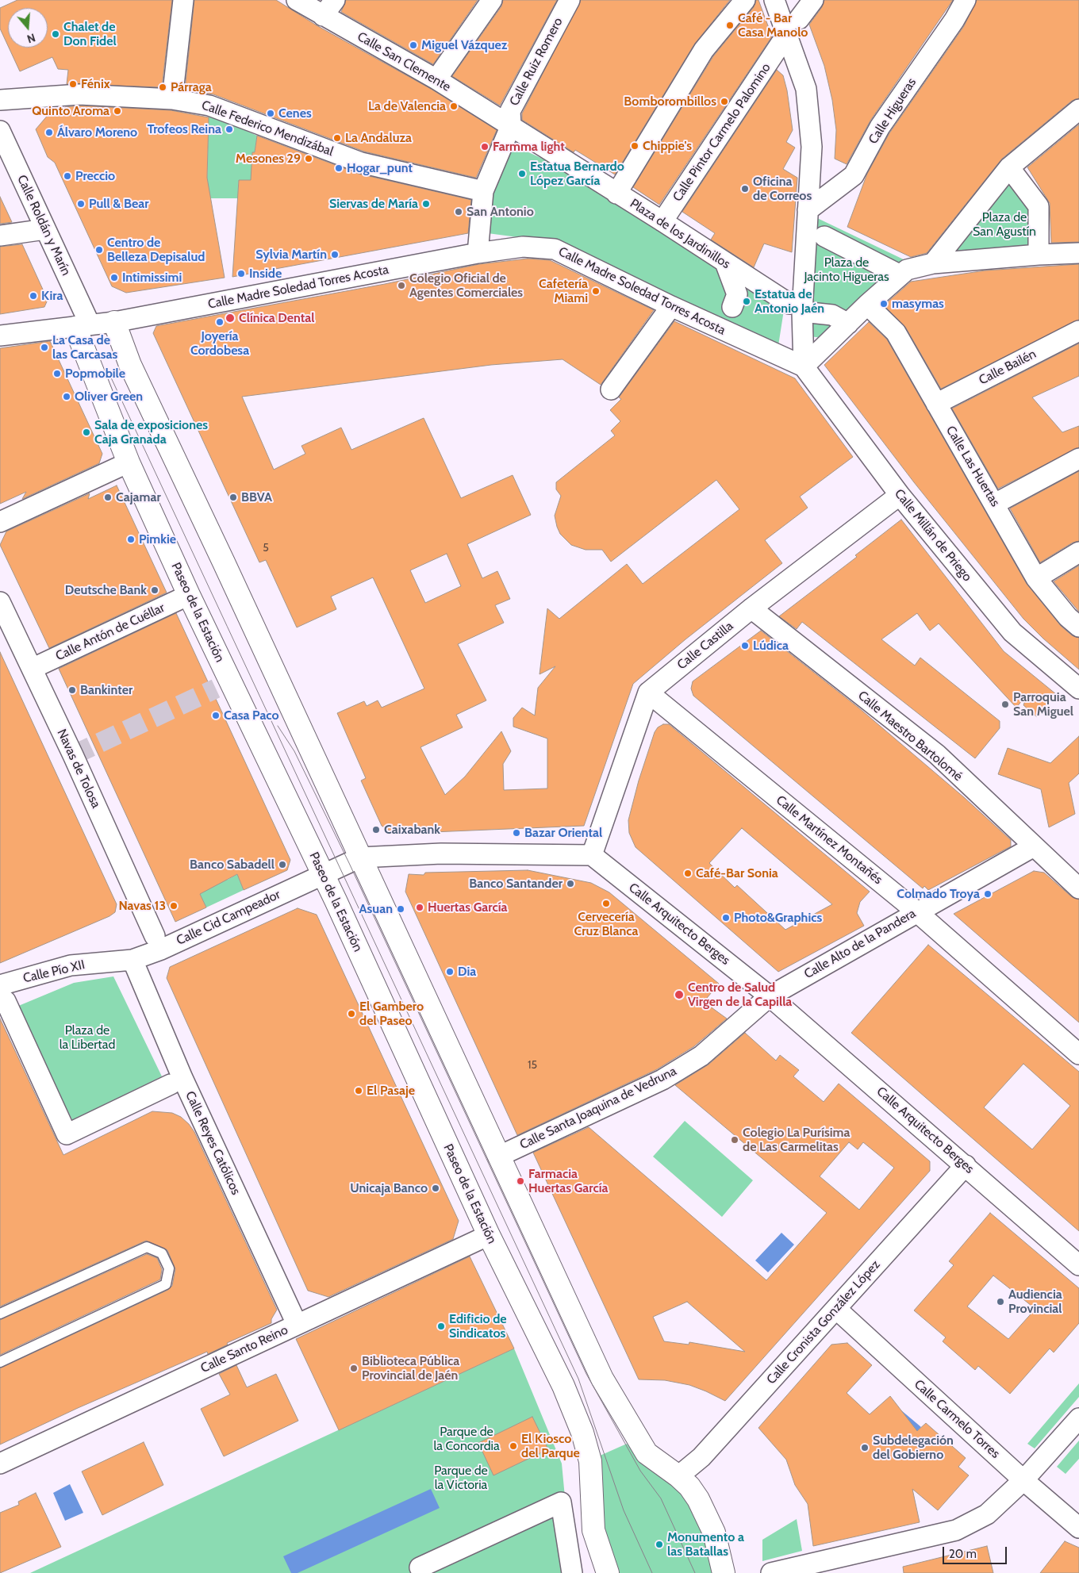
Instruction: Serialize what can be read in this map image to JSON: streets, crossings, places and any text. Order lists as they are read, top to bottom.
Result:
{
  "streets": {
    "main road": ["Paseo de la Estación"],
    "street": [
      "Calle San Clemente",
      "Calle Ruiz Romero",
      "Calle Higueras",
      "Calle Federico Mendizábal",
      "Calle Pintor Carmelo Palomino",
      "Calle Roldán y Marín",
      "Plaza de los Jardinillos",
      "Calle Madre Soledad Torres Acosta",
      "Calle Bailén",
      "Calle Las Huertas",
      "Calle Millán de Priego",
      "Calle Antón de Cuéllar",
      "Calle Castilla",
      "Calle Maestro Bartolomé",
      "Navas de Tolosa",
      "Calle Martínez Montañés",
      "Calle Cid Campeador",
      "Calle Arquitecto Berges",
      "Calle Alto de la Pandera",
      "Calle Pío XII",
      "Calle Santa Joaquina de Vedruna",
      "Calle Reyes Católicos",
      "Calle Cronista González López",
      "Calle Santo Reino",
      "Calle Carmelo Torres"
    ]
  },
  "crossings": [
    ["Calle San Clemente", "Calle Ruiz Romero"],
    ["Calle San Clemente", "Plaza de los Jardinillos"],
    ["Calle Ruiz Romero", "Calle Federico Mendizábal"],
    ["Calle Ruiz Romero", "Plaza de los Jardinillos"],
    ["Calle Ruiz Romero", "Calle Madre Soledad Torres Acosta"],
    ["Calle Pintor Carmelo Palomino", "Plaza de los Jardinillos"],
    ["Calle Roldán y Marín", "Calle Madre Soledad Torres Acosta"],
    ["Calle Roldán y Marín", "Paseo de la Estación"],
    ["Calle Madre Soledad Torres Acosta", "Calle Millán de Priego"],
    ["Calle Madre Soledad Torres Acosta", "Paseo de la Estación"],
    ["Calle Bailén", "Calle Las Huertas"],
    ["Calle Millán de Priego", "Calle Castilla"],
    ["Paseo de la Estación", "Calle Antón de Cuéllar"],
    ["Paseo de la Estación", "Calle Cid Campeador"],
    ["Paseo de la Estación", "Calle Santo Reino"],
    ["Calle Antón de Cuéllar", "Navas de Tolosa"],
    ["Calle Castilla", "Calle Maestro Bartolomé"],
    ["Calle Castilla", "Calle Martínez Montañés"],
    ["Calle Maestro Bartolomé", "Calle Alto de la Pandera"],
    ["Calle Martínez Montañés", "Calle Alto de la Pandera"],
    ["Calle Cid Campeador", "Calle Pío XII"],
    ["Calle Cid Campeador", "Calle Reyes Católicos"],
    ["Calle Arquitecto Berges", "Calle Alto de la Pandera"],
    ["Calle Arquitecto Berges", "Calle Santa Joaquina de Vedruna"],
    ["Calle Arquitecto Berges", "Calle Cronista González López"],
    ["Calle Alto de la Pandera", "Calle Santa Joaquina de Vedruna"],
    ["Calle Pío XII", "Calle Reyes Católicos"],
    ["Calle Reyes Católicos", "Calle Santo Reino"],
    ["Calle Cronista González López", "Calle Carmelo Torres"]
  ],
  "parks": [
    "Plaza de San Agustín",
    "Plaza de Jacinto Higueras",
    "Plaza de la Libertad",
    "Parque de la Concordia",
    "Parque de la Victoria"
  ],
  "places": [
    "Café - Bar Casa Manolo",
    "Chalet de Don Fidel",
    "Miguel Vázquez",
    "Fénix",
    "Párraga",
    "Bomborombillos",
    "La de Valencia",
    "Quinto Aroma",
    "Cenes",
    "Trofeos Reina",
    "Álvaro Moreno",
    "La Andaluza",
    "Chippie's",
    "Farmma light",
    "Mesones 29",
    "Hogar_punt",
    "Estatua Bernardo López García",
    "Preccio",
    "Oficina de Correos",
    "Pull & Bear",
    "Siervas de María",
    "San Antonio",
    "Centro de Belleza Depisalud",
    "Sylvia Martín",
    "Inside",
    "Intimissimi",
    "Colegio Oficial de Agentes Comerciales",
    "Cafetería Miami",
    "Kira",
    "Estatua de Antonio Jaén",
    "masymas",
    "Clínica Dental",
    "Joyería Cordobesa",
    "La Casa de las Carcasas",
    "Popmobile",
    "Oliver Green",
    "Sala de exposiciones Caja Granada",
    "Cajamar",
    "BBVA",
    "Pimkie",
    "Deutsche Bank",
    "Lúdica",
    "Bankinter",
    "Parroquia San Miguel",
    "Casa Paco",
    "Caixabank",
    "Bazar Oriental",
    "Banco Sabadell",
    "Café-Bar Sonia",
    "Banco Santander",
    "Colmado Troya",
    "Cervecería Cruz Blanca",
    "Navas 13",
    "Huertas García",
    "Asuan",
    "Photo&Graphics",
    "Dia",
    "Centro de Salud Virgen de la Capilla",
    "El Gambero del Paseo",
    "El Pasaje",
    "Colegio La Purísima de Las Carmelitas",
    "Farmacia Huertas García",
    "Unicaja Banco",
    "Audiencia Provincial",
    "Edificio de Sindicatos",
    "Biblioteca Pública Provincial de Jaén",
    "El Kiosco del Parque",
    "Subdelegación del Gobierno",
    "Monumento a las Batallas"
  ],
  "house_numbers": ["5", "15"],
  "scale_bar": "20 m",
  "north": "bottom"
}
